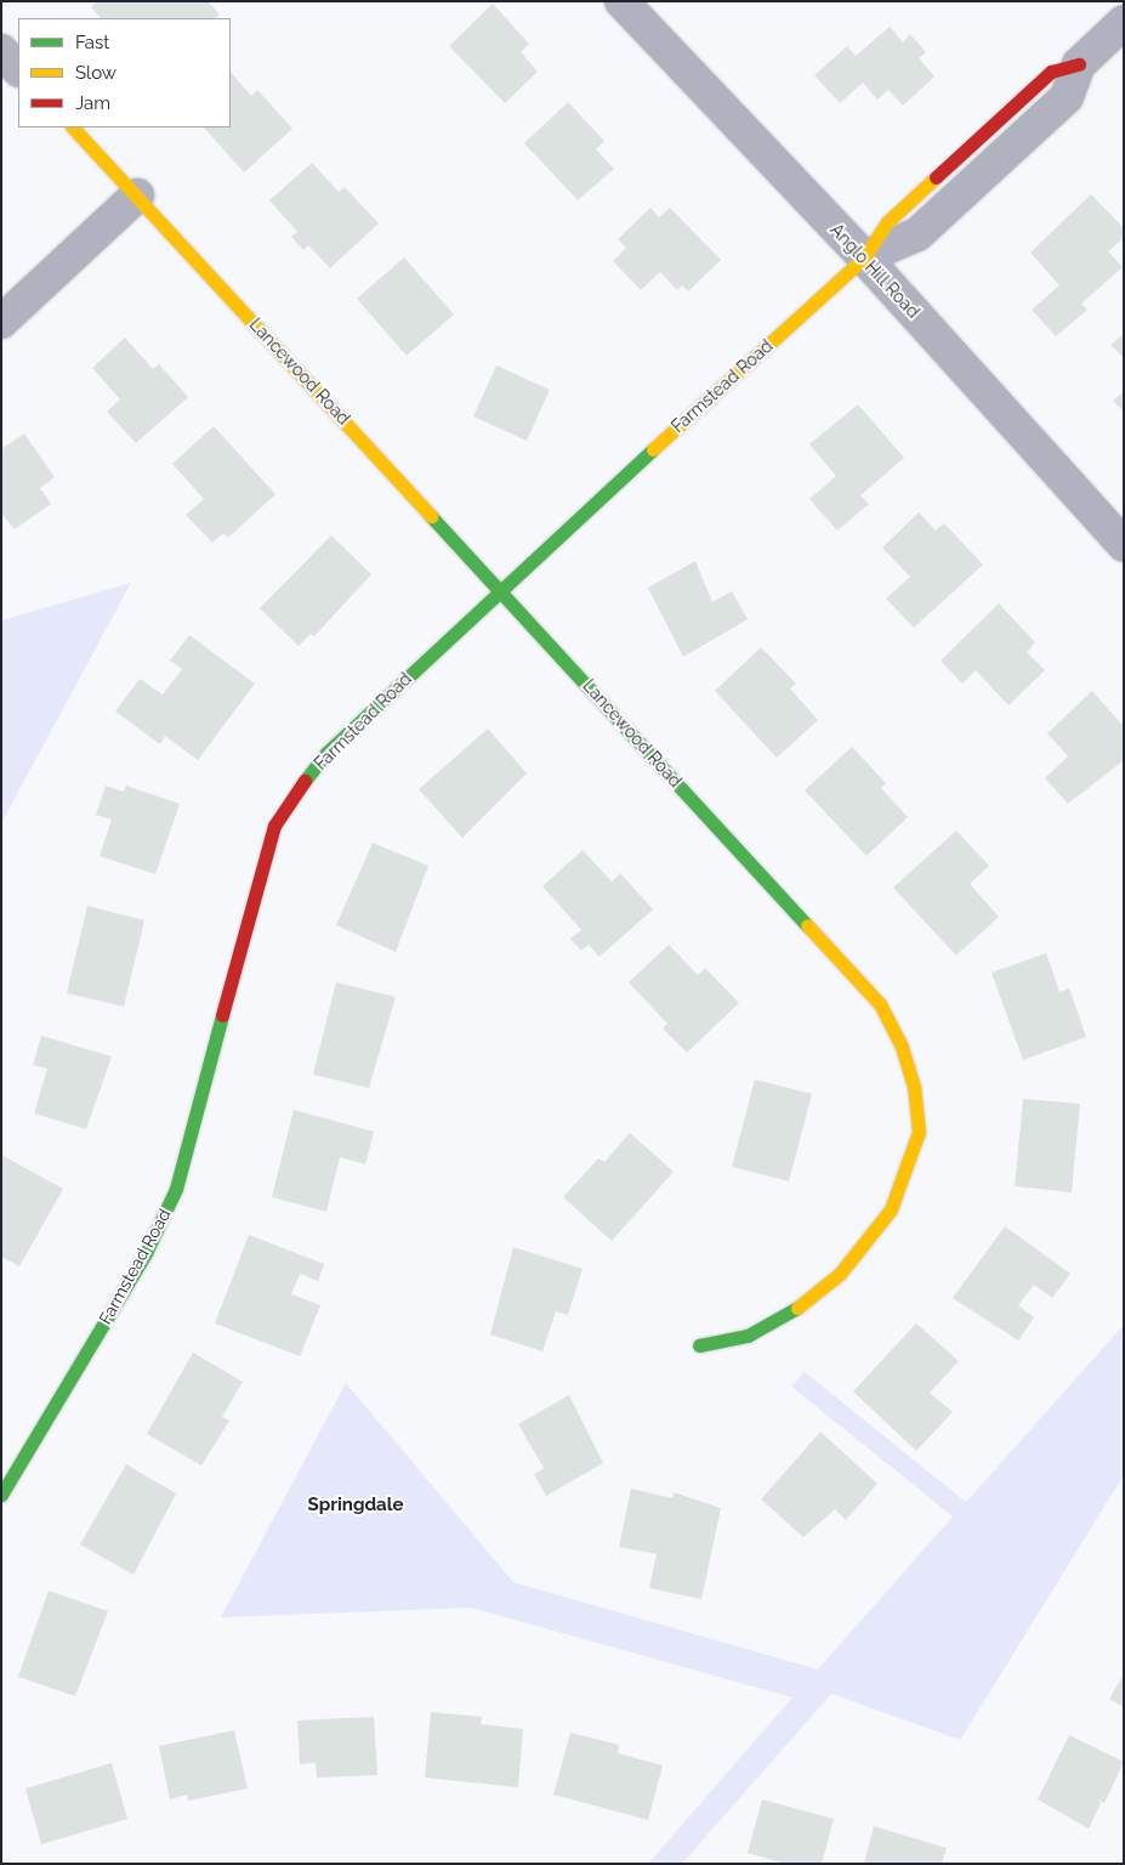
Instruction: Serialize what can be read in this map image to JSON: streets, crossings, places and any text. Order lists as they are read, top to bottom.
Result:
{
  "streets": {
    "street": ["Anglo Hill Road", "Lancewood Road", "Farmstead Road"]
  },
  "crossings": [
    ["Anglo Hill Road", "Farmstead Road"],
    ["Lancewood Road", "Farmstead Road"]
  ],
  "districts": ["Springdale"],
  "legend": ["Fast", "Slow", "Jam"]
}
